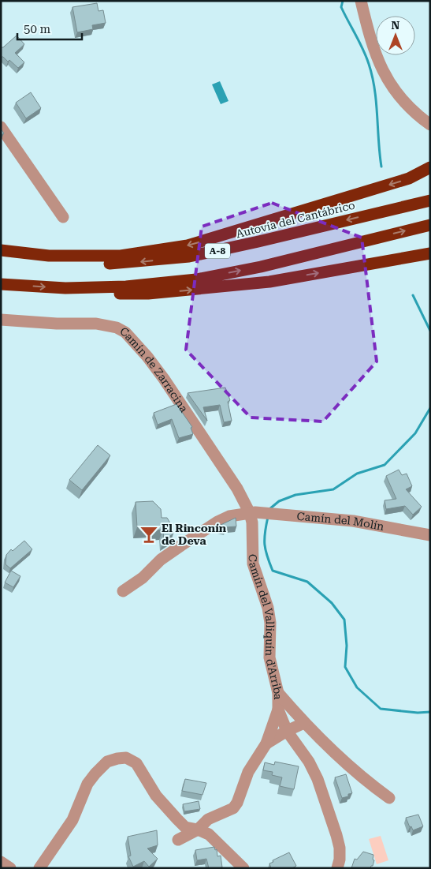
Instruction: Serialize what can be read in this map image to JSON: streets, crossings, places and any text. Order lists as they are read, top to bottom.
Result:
{
  "streets": {
    "highway": ["Autovía del Cantábrico", "A-8"],
    "street": ["Camín de Zarracina", "Camín del Molín", "Camín del Valliquín d'Arriba"]
  },
  "crossings": [
    ["Camín de Zarracina", "Camín del Molín"],
    ["Camín de Zarracina", "Camín del Valliquín d'Arriba"],
    ["Camín del Molín", "Camín del Valliquín d'Arriba"]
  ],
  "places": {
    "bar": ["El Rinconín de Deva"]
  },
  "scale_bar": "50 m",
  "north": "top"
}
